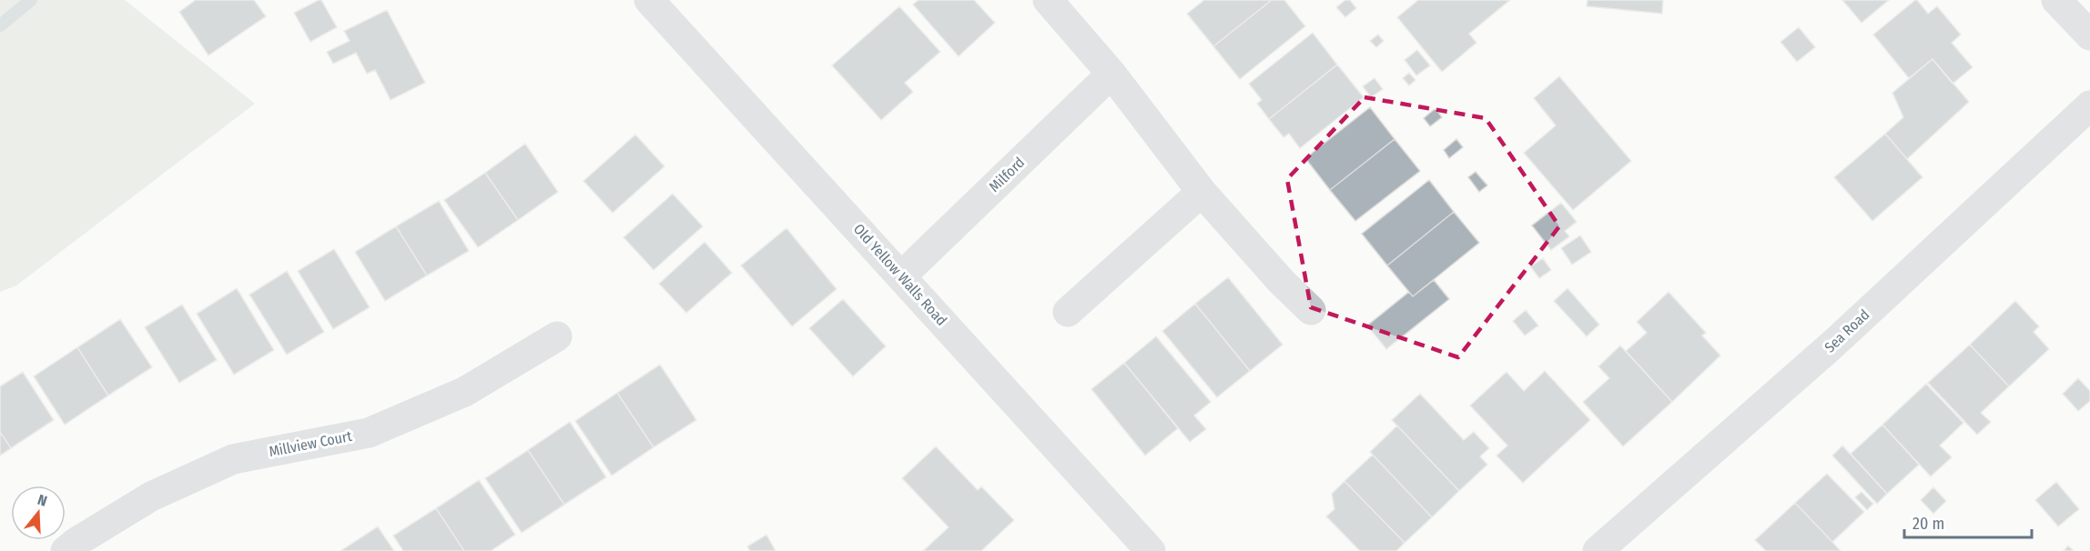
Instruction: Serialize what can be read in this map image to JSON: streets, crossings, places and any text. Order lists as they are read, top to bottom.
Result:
{
  "streets": {
    "street": [
      "Milford",
      "Old Yellow Walls Road",
      "Sea Road",
      "Millview Court"
    ]
  },
  "crossings": [
    ["Milford", "Old Yellow Walls Road"]
  ],
  "scale_bar": "20 m",
  "north": "top"
}
